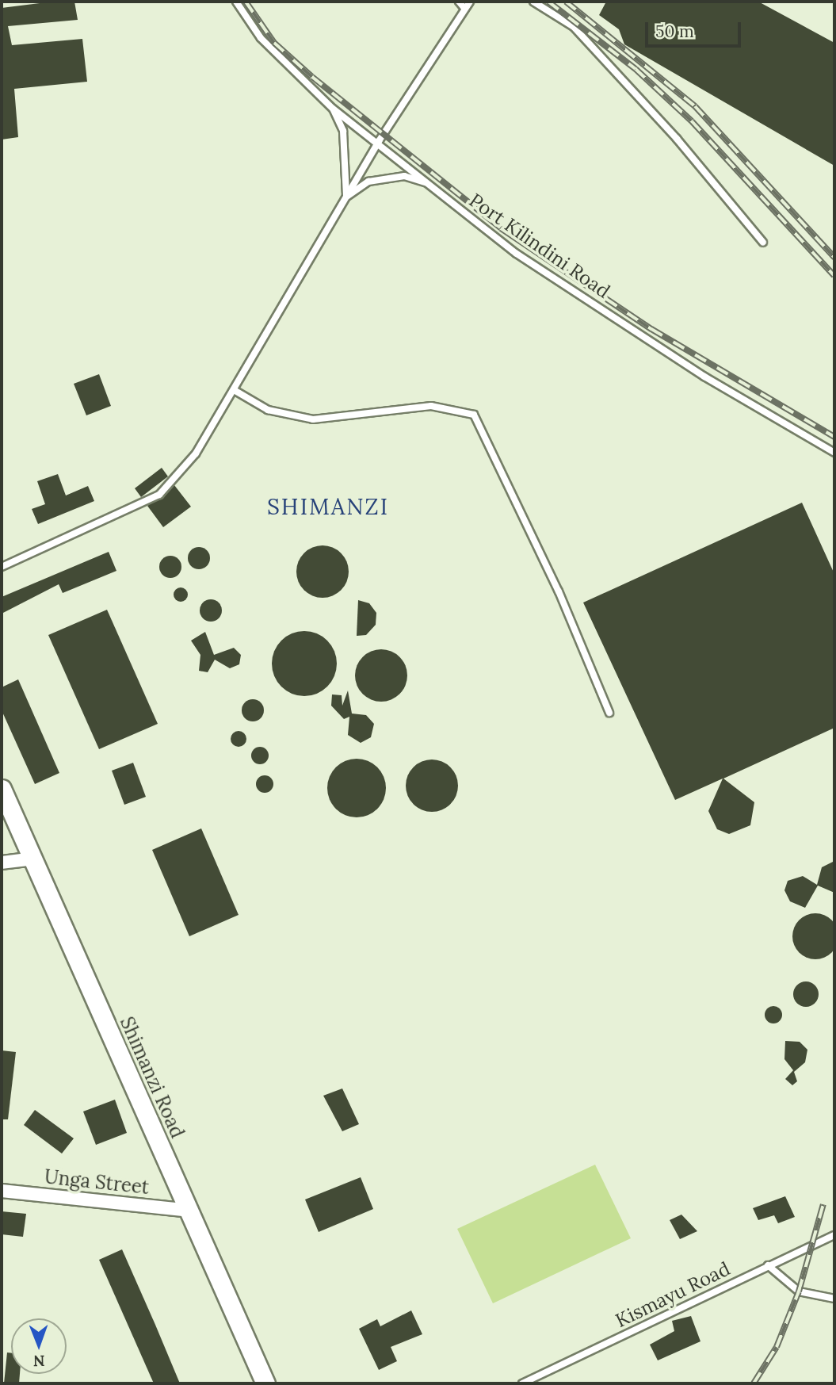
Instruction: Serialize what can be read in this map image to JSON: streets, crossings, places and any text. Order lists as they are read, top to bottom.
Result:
{
  "streets": {
    "main road": ["Shimanzi Road"],
    "street": ["Unga Street"],
    "lane": ["Port Kilindini Road", "Kismayu Road"]
  },
  "crossings": [
    ["Shimanzi Road", "Unga Street"]
  ],
  "districts": ["SHIMANZI"],
  "scale_bar": "50 m",
  "north": "bottom"
}
